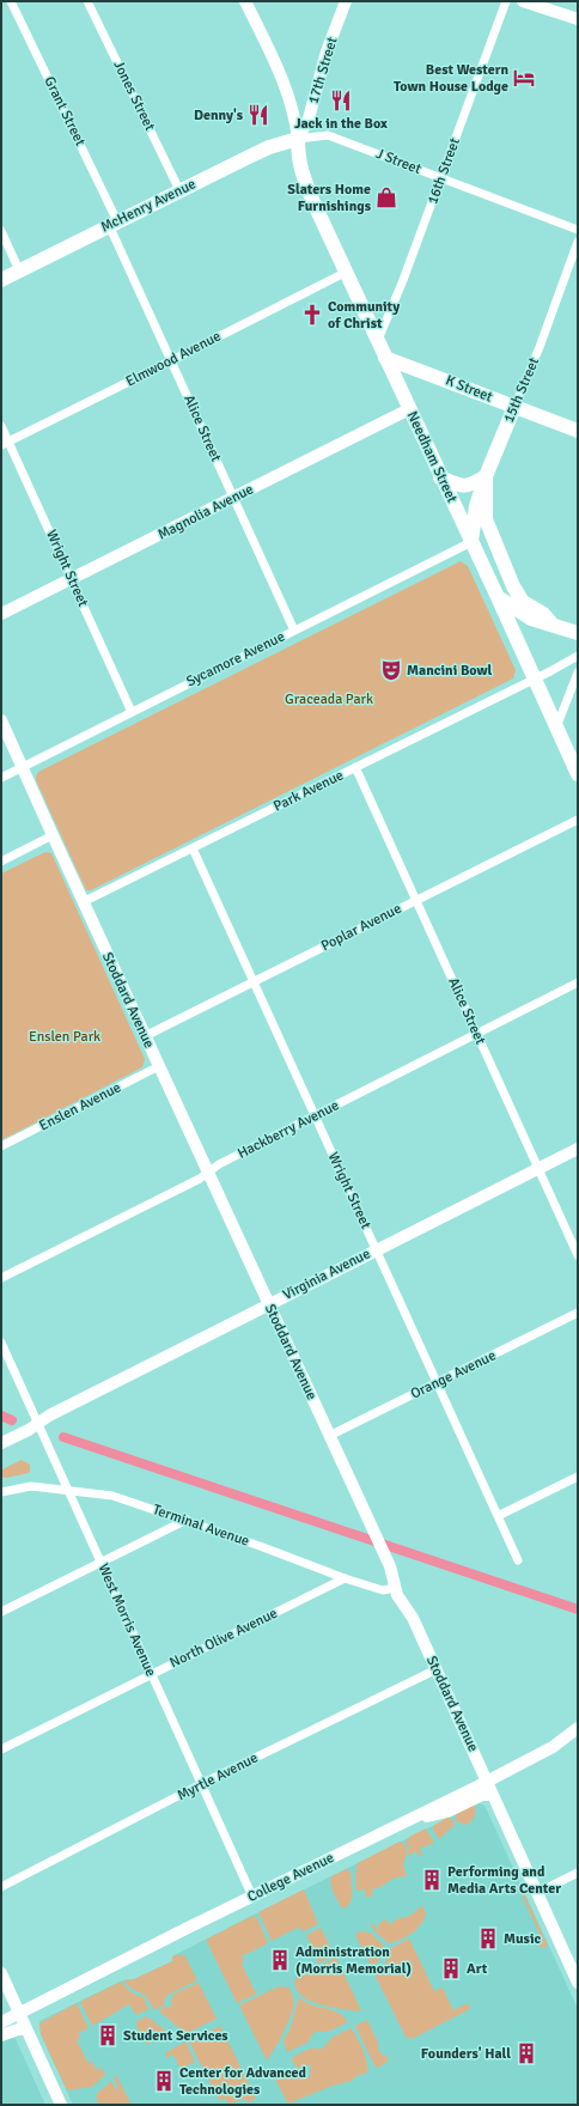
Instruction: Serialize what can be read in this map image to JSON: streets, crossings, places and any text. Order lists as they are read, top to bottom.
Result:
{
  "streets": {
    "main road": [
      "McHenry Avenue",
      "K Street",
      "15th Street",
      "Needham Street"
    ],
    "street": [
      "17th Street",
      "Jones Street",
      "Grant Street",
      "J Street",
      "16th Street",
      "Elmwood Avenue",
      "Alice Street",
      "Magnolia Avenue",
      "Wright Street",
      "Sycamore Avenue",
      "Park Avenue",
      "Poplar Avenue",
      "Stoddard Avenue",
      "Enslen Avenue",
      "Hackberry Avenue",
      "Virginia Avenue",
      "Orange Avenue",
      "Terminal Avenue",
      "West Morris Avenue",
      "North Olive Avenue",
      "Myrtle Avenue",
      "College Avenue"
    ]
  },
  "crossings": [
    ["17th Street", "J Street"],
    ["17th Street", "McHenry Avenue"],
    ["17th Street", "Needham Street"],
    ["Jones Street", "McHenry Avenue"],
    ["Grant Street", "McHenry Avenue"],
    ["Grant Street", "Alice Street"],
    ["J Street", "16th Street"],
    ["J Street", "McHenry Avenue"],
    ["J Street", "Needham Street"],
    ["16th Street", "Needham Street"],
    ["McHenry Avenue", "Alice Street"],
    ["McHenry Avenue", "Needham Street"],
    ["Elmwood Avenue", "Alice Street"],
    ["Elmwood Avenue", "Needham Street"],
    ["Elmwood Avenue", "Wright Street"],
    ["K Street", "15th Street"],
    ["K Street", "Needham Street"],
    ["15th Street", "Needham Street"],
    ["15th Street", "Sycamore Avenue"],
    ["Alice Street", "Magnolia Avenue"],
    ["Alice Street", "Sycamore Avenue"],
    ["Alice Street", "Park Avenue"],
    ["Alice Street", "Poplar Avenue"],
    ["Alice Street", "Hackberry Avenue"],
    ["Alice Street", "Virginia Avenue"],
    ["Needham Street", "Magnolia Avenue"],
    ["Needham Street", "Sycamore Avenue"],
    ["Needham Street", "Park Avenue"],
    ["Magnolia Avenue", "Wright Street"],
    ["Wright Street", "Sycamore Avenue"],
    ["Wright Street", "Park Avenue"],
    ["Wright Street", "Poplar Avenue"],
    ["Wright Street", "Hackberry Avenue"],
    ["Wright Street", "Virginia Avenue"],
    ["Wright Street", "Orange Avenue"],
    ["Sycamore Avenue", "Stoddard Avenue"],
    ["Park Avenue", "Stoddard Avenue"],
    ["Poplar Avenue", "Stoddard Avenue"],
    ["Stoddard Avenue", "Enslen Avenue"],
    ["Stoddard Avenue", "Hackberry Avenue"],
    ["Stoddard Avenue", "Virginia Avenue"],
    ["Stoddard Avenue", "Orange Avenue"],
    ["Stoddard Avenue", "Terminal Avenue"],
    ["Stoddard Avenue", "Myrtle Avenue"],
    ["Stoddard Avenue", "College Avenue"],
    ["Virginia Avenue", "West Morris Avenue"],
    ["Terminal Avenue", "West Morris Avenue"],
    ["Terminal Avenue", "North Olive Avenue"],
    ["West Morris Avenue", "North Olive Avenue"],
    ["West Morris Avenue", "Myrtle Avenue"],
    ["West Morris Avenue", "College Avenue"]
  ],
  "parks": ["Graceada Park", "Enslen Park"],
  "places": {
    "hotel": ["Best Western Town House Lodge"],
    "restaurant": ["Jack in the Box", "Denny's"],
    "shop": ["Slaters Home Furnishings"],
    "church": ["Community of Christ"],
    "theatre": ["Mancini Bowl"],
    "building": [
      "Performing and Media Arts Center",
      "Music",
      "Administration (Morris Memorial)",
      "Art",
      "Student Services",
      "Founders' Hall",
      "Center for Advanced Technologies"
    ]
  }
}
